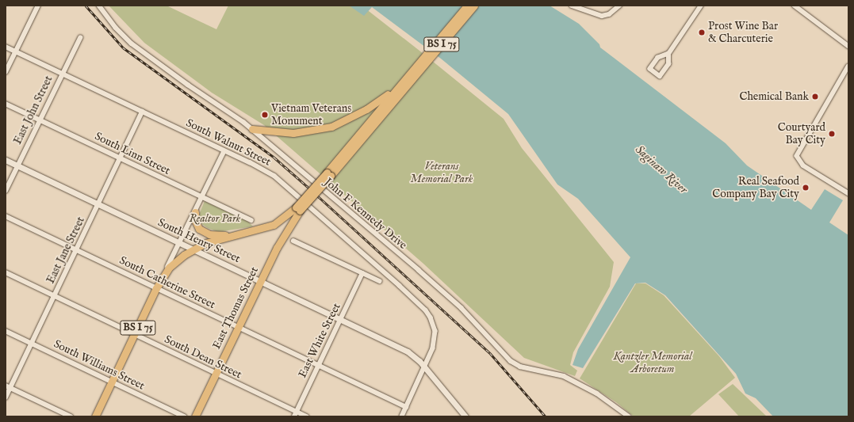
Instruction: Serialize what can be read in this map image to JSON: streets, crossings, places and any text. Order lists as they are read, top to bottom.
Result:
{
  "streets": {
    "highway": ["BS I 75", "East Thomas Street"],
    "street": [
      "East John Street",
      "South Walnut Street",
      "South Linn Street",
      "John F Kennedy Drive",
      "South Henry Street",
      "East Jane Street",
      "South Catherine Street",
      "East White Street",
      "South Dean Street",
      "South Williams Street"
    ]
  },
  "crossings": [
    ["BS I 75", "South Henry Street"],
    ["BS I 75", "South Catherine Street"],
    ["BS I 75", "East Thomas Street"],
    ["BS I 75", "South Dean Street"],
    ["BS I 75", "South Williams Street"],
    ["East John Street", "South Walnut Street"],
    ["East John Street", "South Linn Street"],
    ["East John Street", "South Henry Street"],
    ["South Walnut Street", "South Henry Street"],
    ["South Walnut Street", "East Jane Street"],
    ["South Linn Street", "East Jane Street"],
    ["South Henry Street", "East Jane Street"],
    ["South Henry Street", "East Thomas Street"],
    ["South Henry Street", "East White Street"],
    ["East Jane Street", "South Catherine Street"],
    ["East Jane Street", "South Dean Street"],
    ["East Jane Street", "South Williams Street"],
    ["South Catherine Street", "East Thomas Street"],
    ["South Catherine Street", "East White Street"],
    ["East Thomas Street", "South Dean Street"],
    ["East White Street", "South Dean Street"]
  ],
  "water": ["Saginaw River"],
  "parks": ["Veterans Memorial Park", "Realtor Park", "Kantzler Memorial Arboretum"],
  "places": [
    "Prost Wine Bar & Charcuterie",
    "Chemical Bank",
    "Vietnam Veterans Monument",
    "Courtyard Bay City",
    "Real Seafood Company Bay City"
  ]
}
